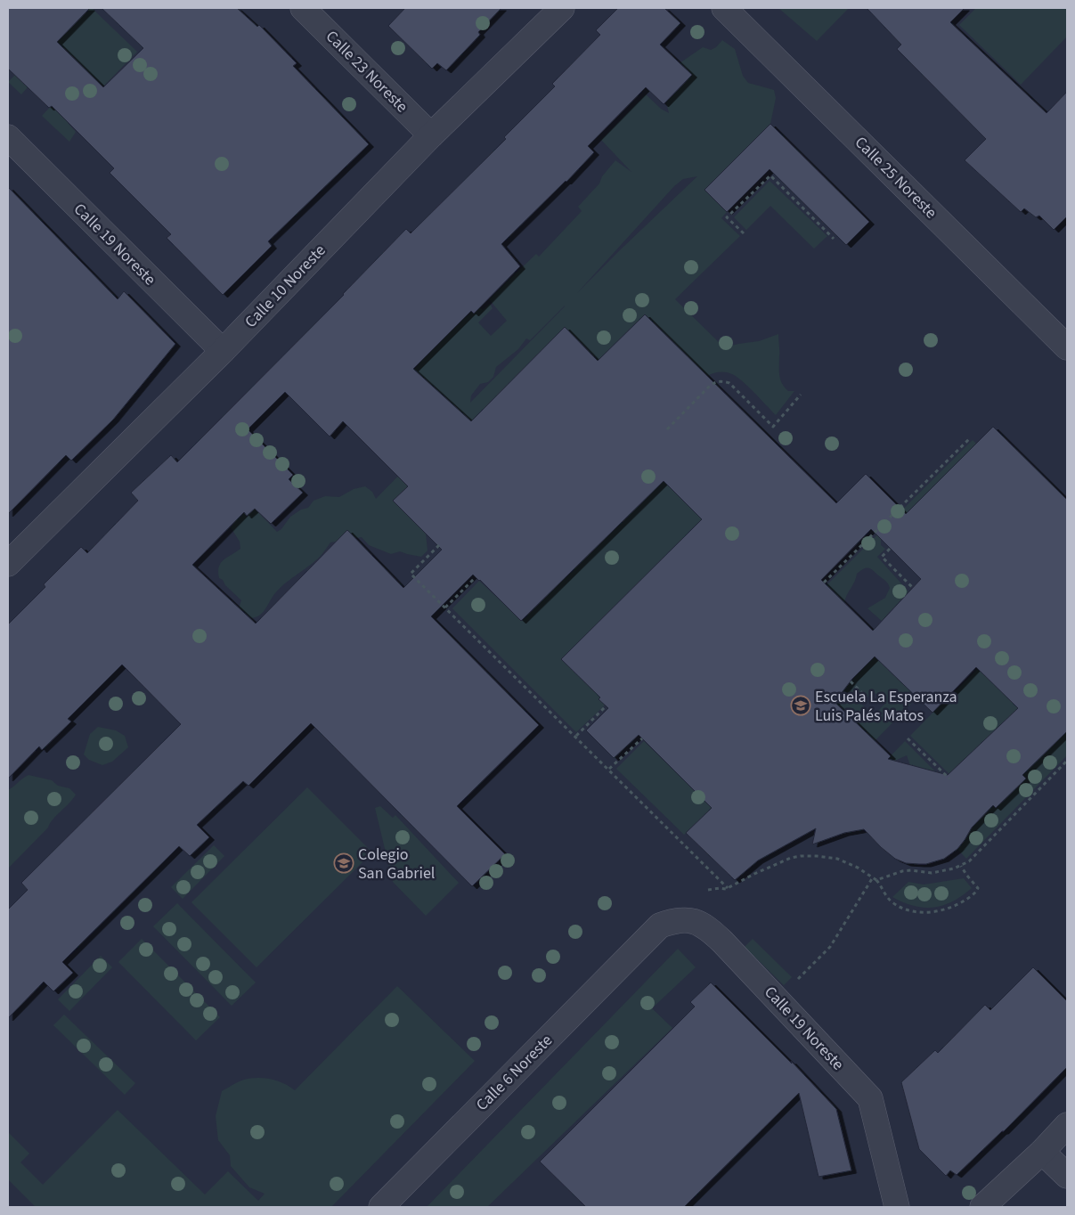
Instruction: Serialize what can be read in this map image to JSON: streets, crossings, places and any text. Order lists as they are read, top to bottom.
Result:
{
  "streets": {
    "street": [
      "Calle 23 Noreste",
      "Calle 25 Noreste",
      "Calle 19 Noreste",
      "Calle 10 Noreste",
      "Calle 6 Noreste"
    ]
  },
  "crossings": [
    ["Calle 23 Noreste", "Calle 10 Noreste"],
    ["Calle 19 Noreste", "Calle 10 Noreste"],
    ["Calle 19 Noreste", "Calle 6 Noreste"]
  ],
  "places": {
    "school or university": ["Escuela La Esperanza Luis Palés Matos", "Colegio San Gabriel"]
  }
}
